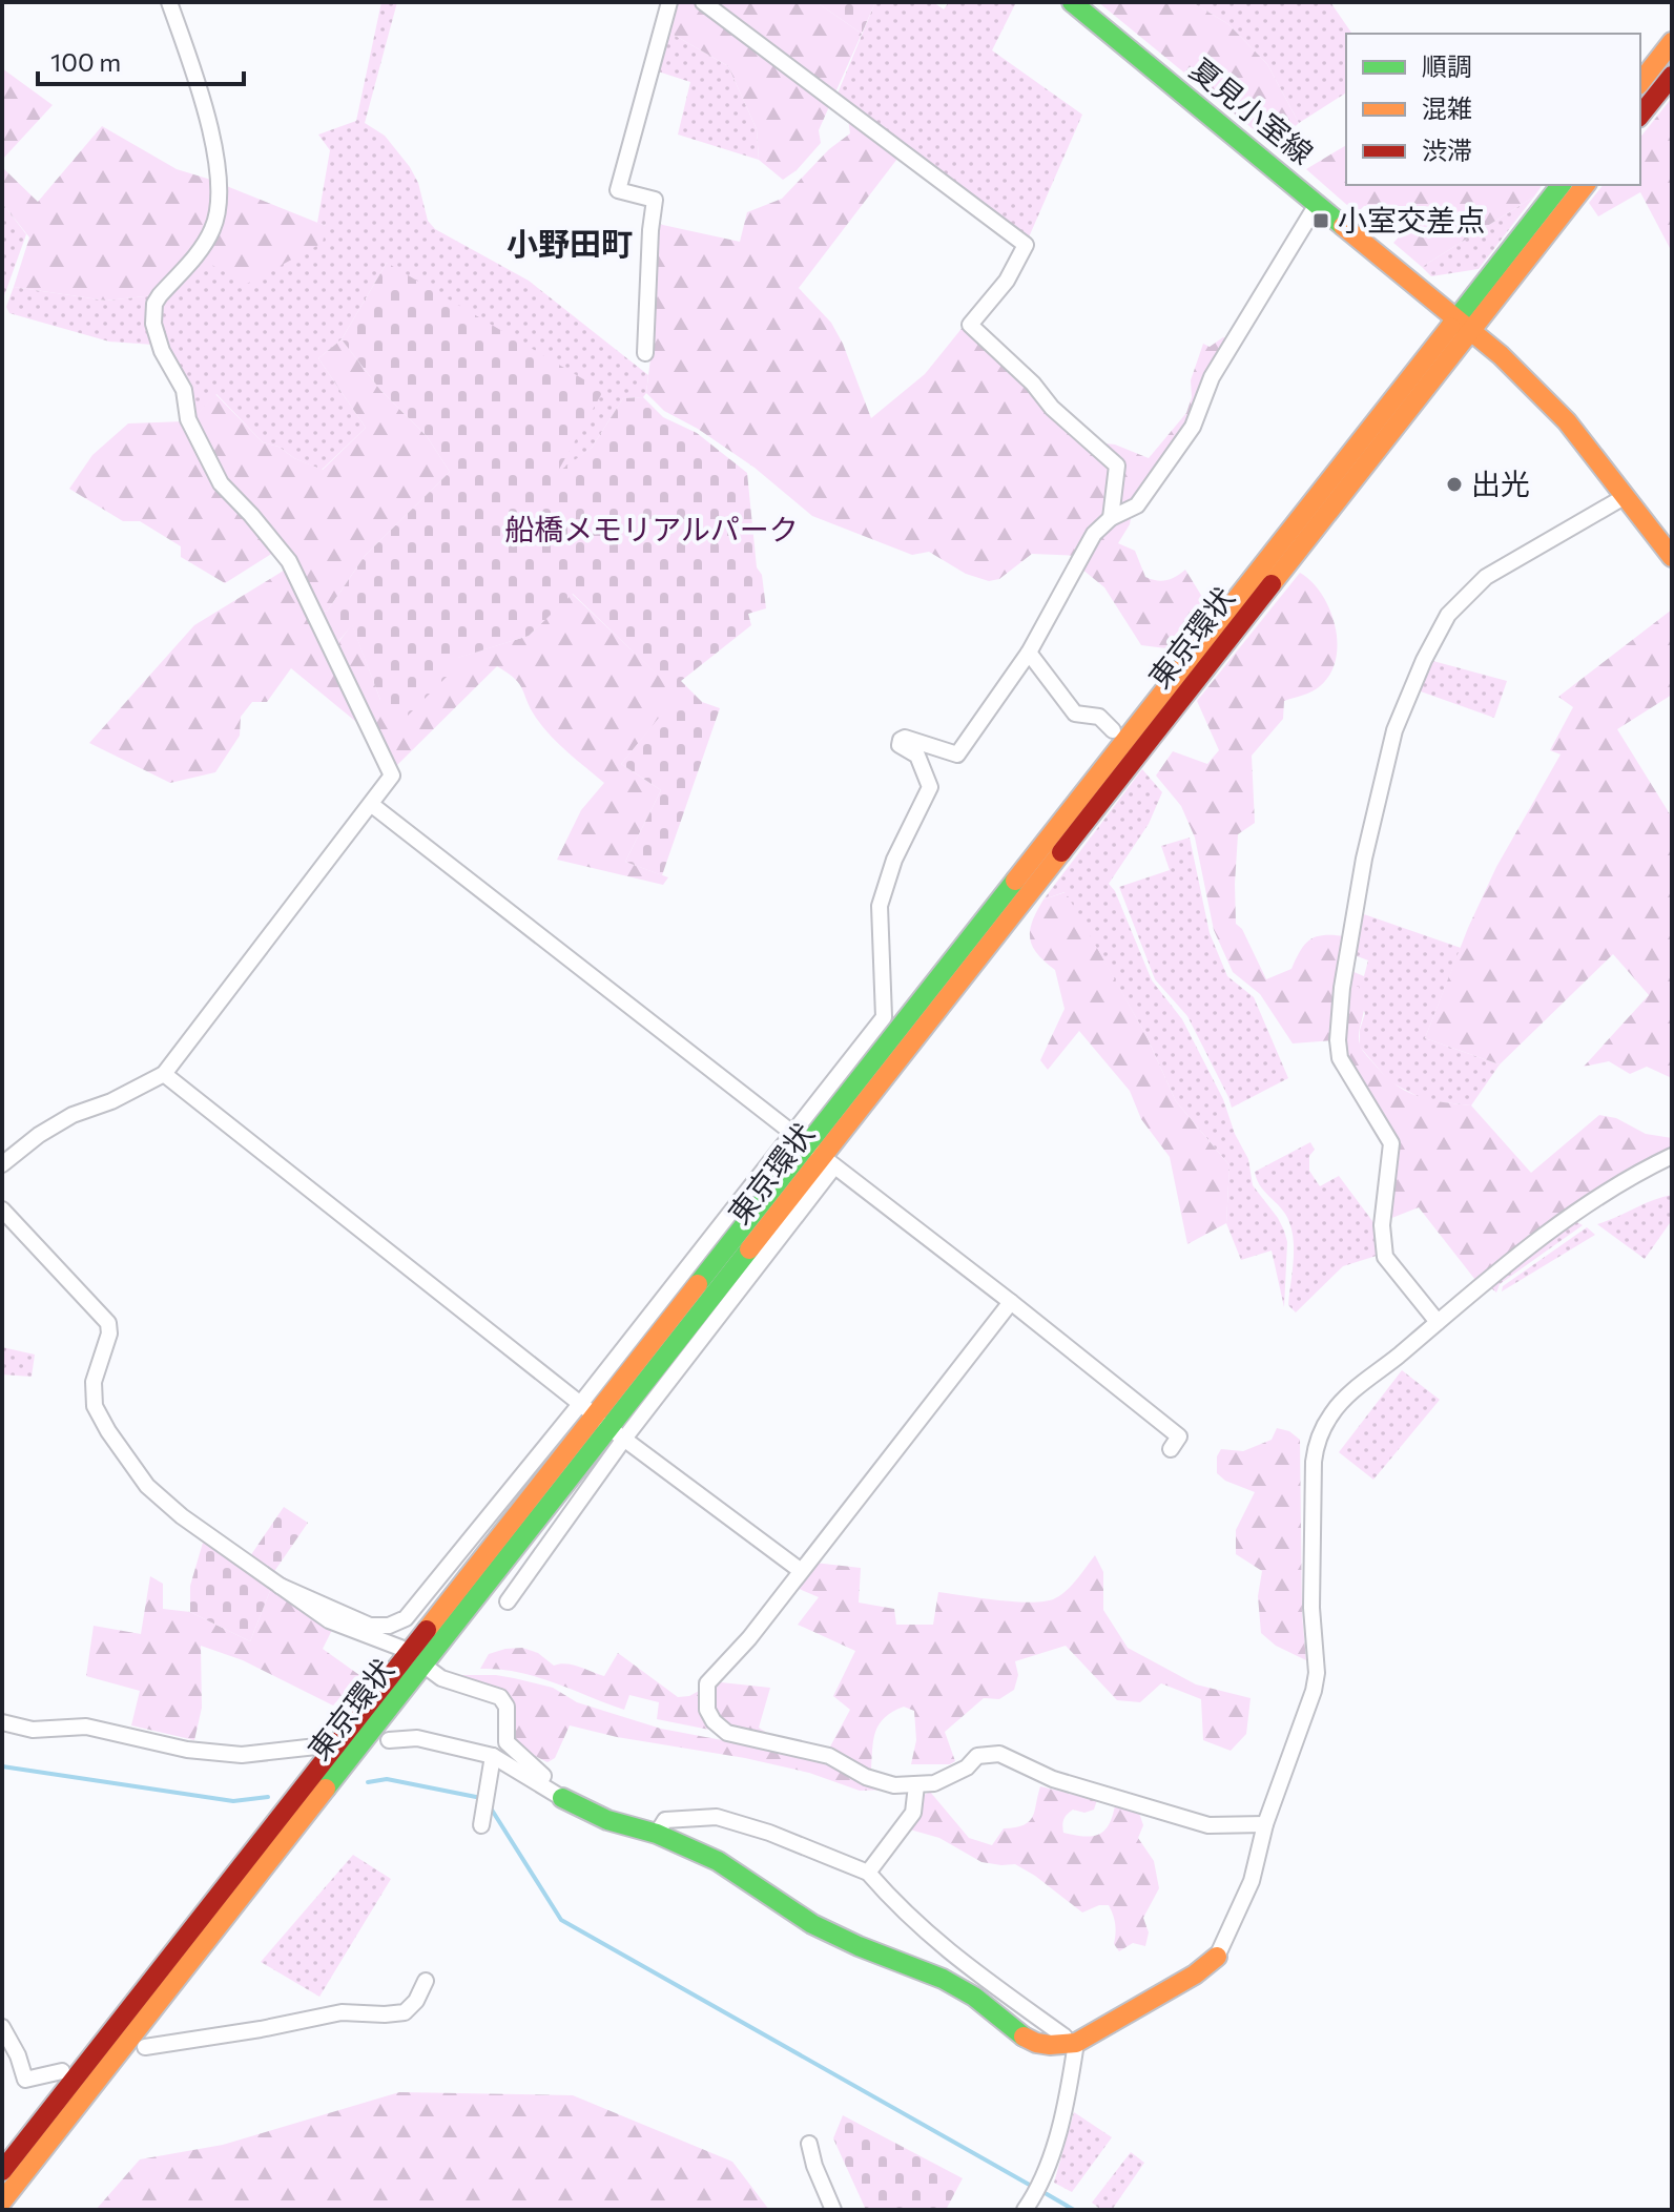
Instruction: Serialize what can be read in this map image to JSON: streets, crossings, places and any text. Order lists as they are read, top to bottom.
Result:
{
  "streets": {
    "main road": ["夏見小室線", "東京環状"]
  },
  "crossings": [
    ["夏見小室線", "東京環状"]
  ],
  "districts": ["小野田町"],
  "parks": ["船橋メモリアルパーク"],
  "places": {
    "transit": ["小室交差点"],
    "other": ["出光"]
  },
  "legend": ["順調", "混雑", "渋滞"],
  "scale_bar": "100 m"
}
